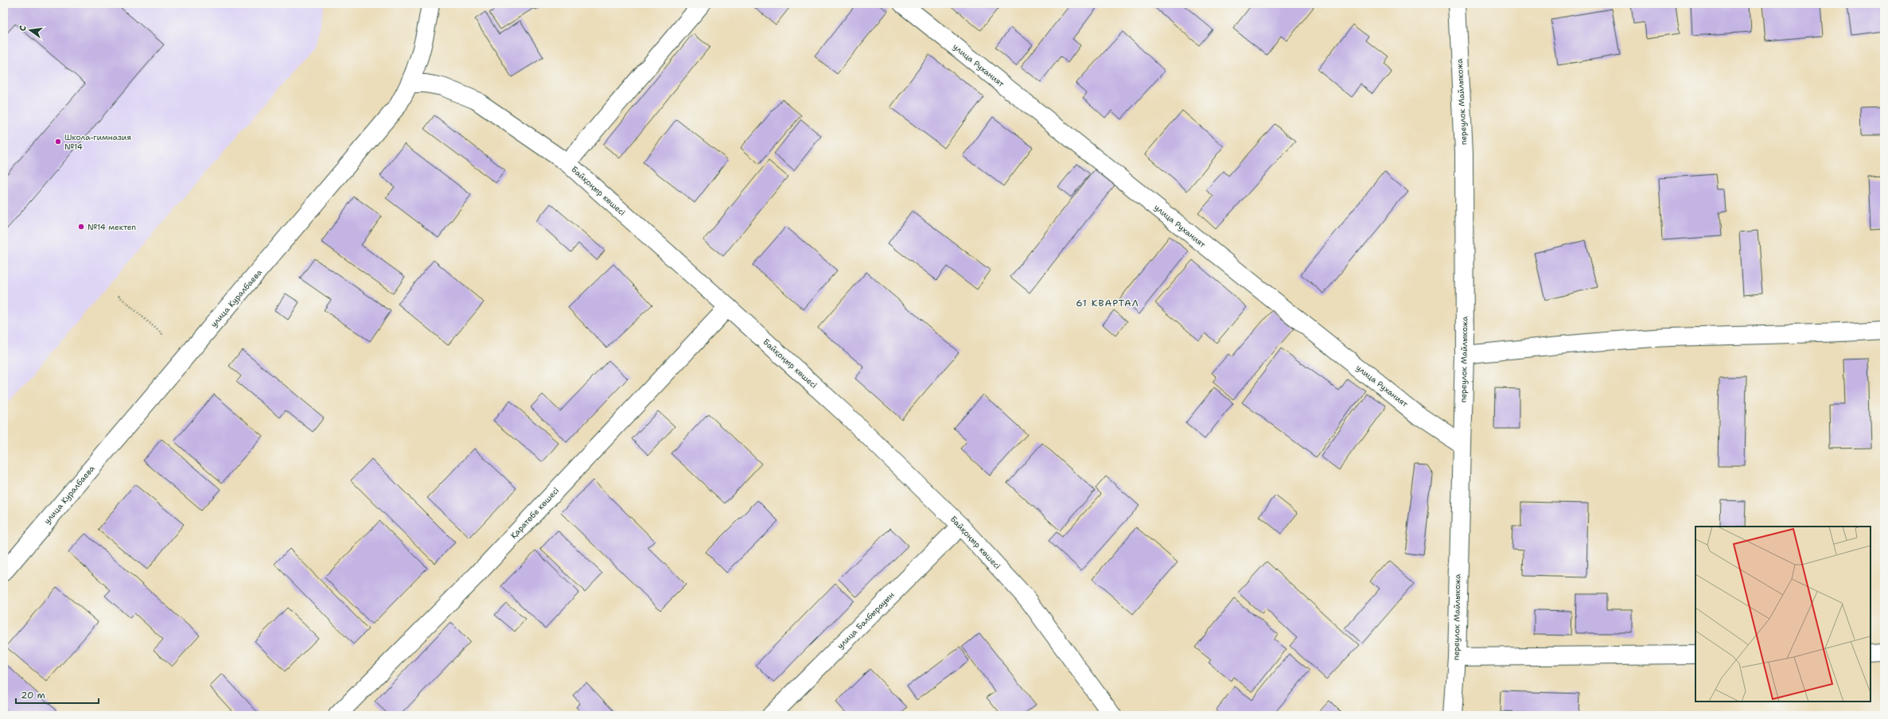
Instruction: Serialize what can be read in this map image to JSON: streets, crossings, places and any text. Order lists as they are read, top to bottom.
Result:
{
  "streets": {
    "street": [
      "улица Руханият",
      "переулок Майлыкожа",
      "Байқоңыр көшесі",
      "улица Куралбаева",
      "Қаратөбе көшесі",
      "улица Балбырауын"
    ]
  },
  "crossings": [
    ["улица Руханият", "переулок Майлыкожа"],
    ["Байқоңыр көшесі", "улица Куралбаева"],
    ["Байқоңыр көшесі", "Қаратөбе көшесі"],
    ["Байқоңыр көшесі", "улица Балбырауын"]
  ],
  "districts": ["61 КВАРТАЛ"],
  "places": ["Школа-гимназия №14", "№14 мектеп"],
  "scale_bar": "20 m",
  "north": "left"
}
